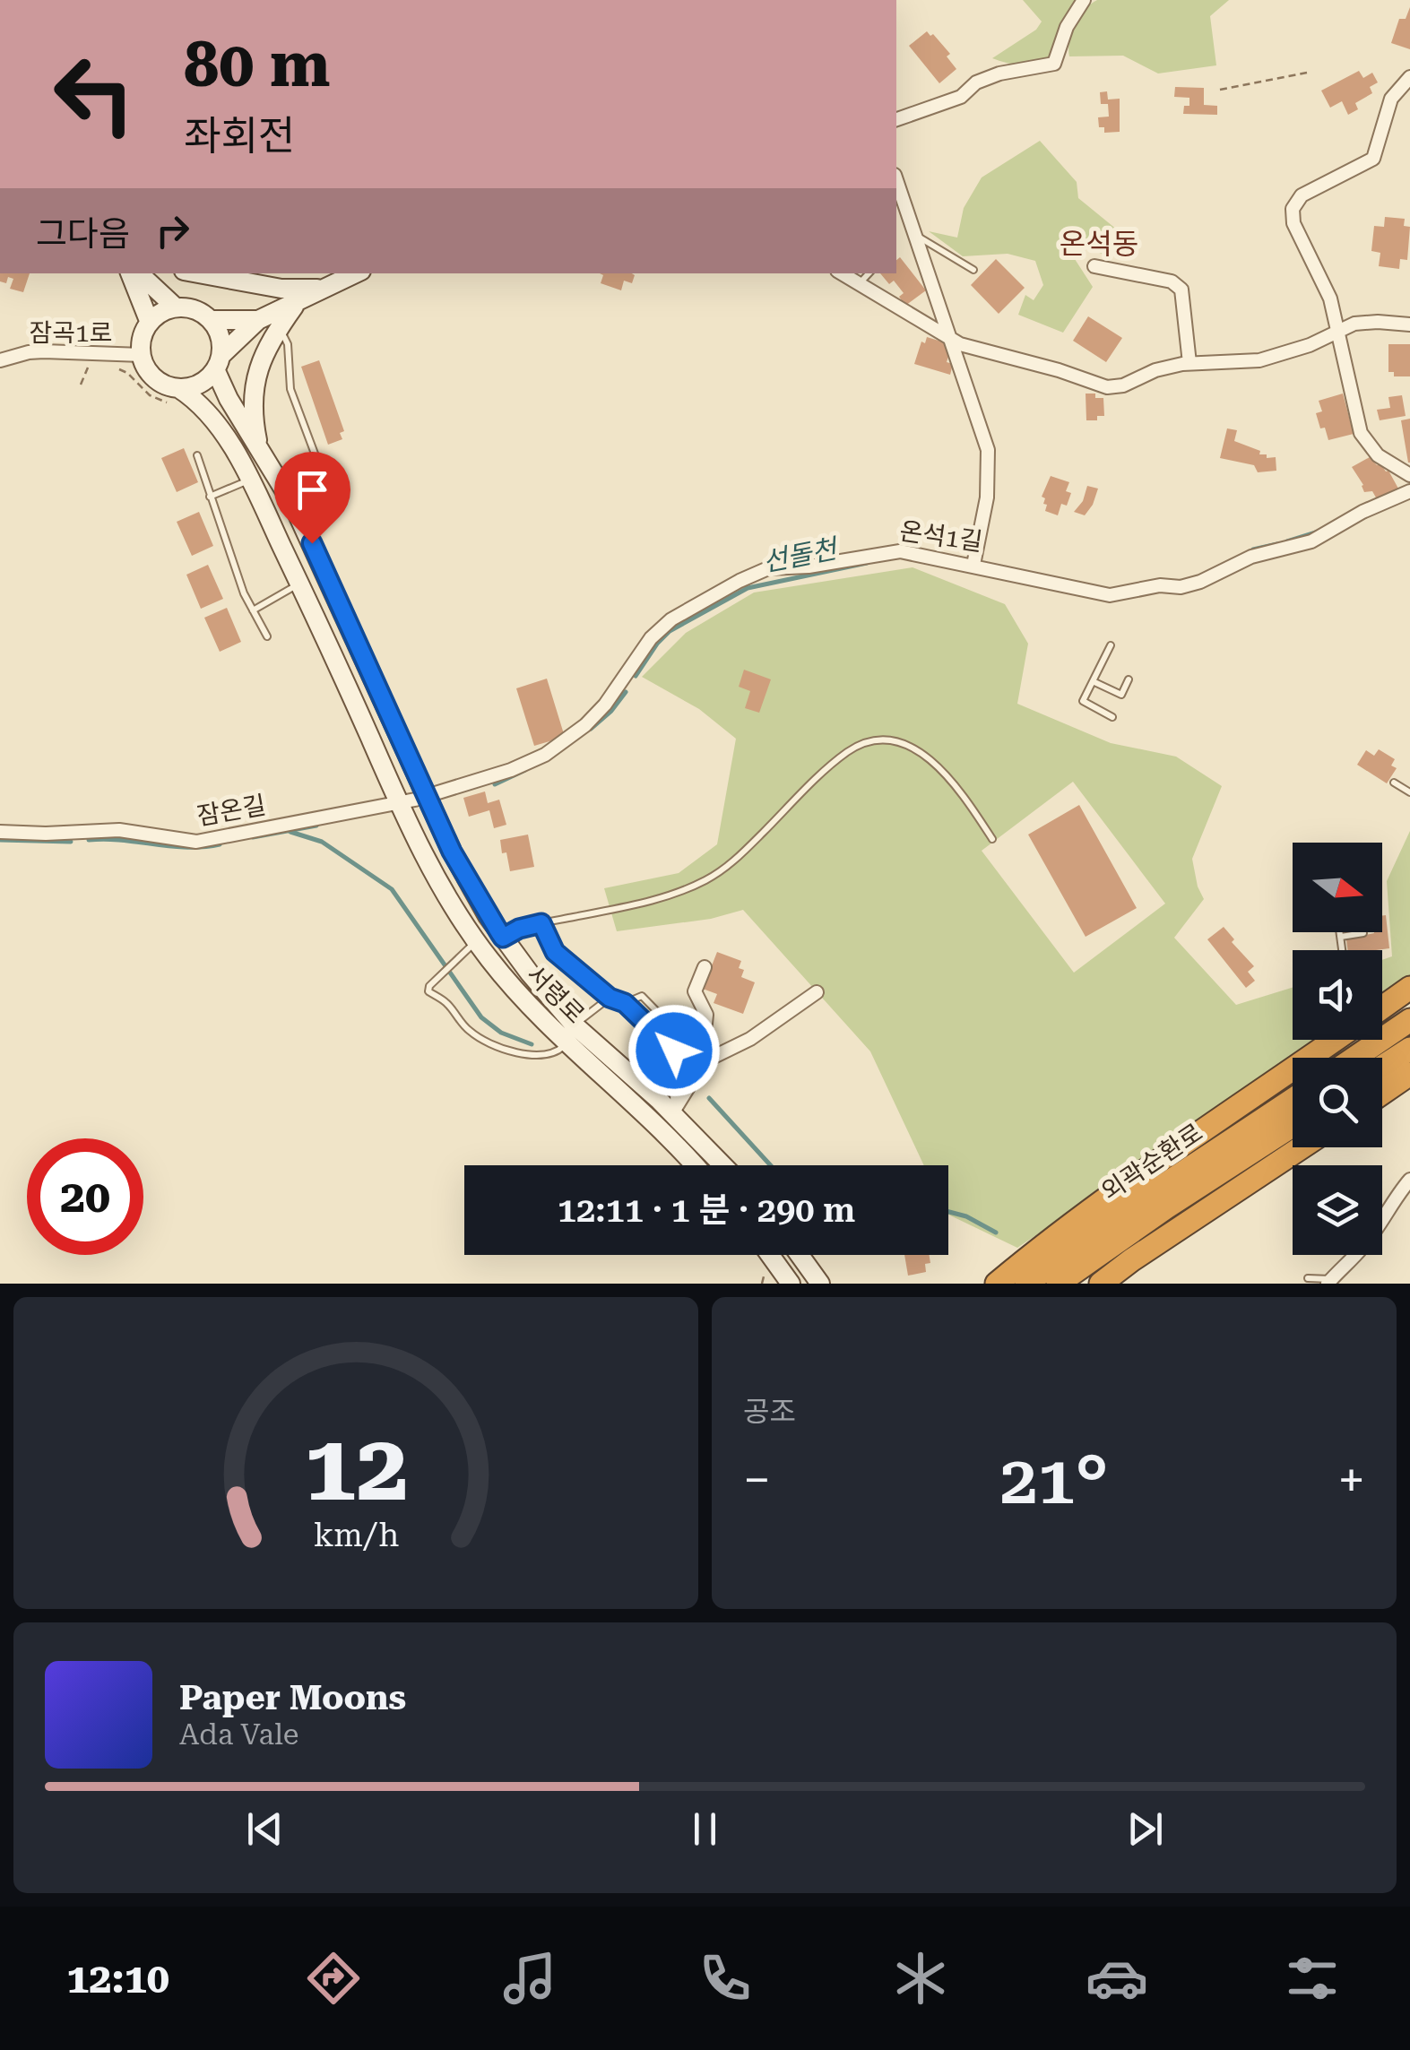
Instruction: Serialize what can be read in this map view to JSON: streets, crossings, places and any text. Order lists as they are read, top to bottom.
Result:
{
  "streets": {
    "highway": ["외곽순환로"],
    "street": [
      "잠곡1로",
      "온석1길",
      "잠온길",
      "서령로"
    ]
  },
  "crossings": [
    ["잠곡1로", "서령로"],
    ["온석1길", "잠온길"],
    ["온석1길", "서령로"],
    ["잠온길", "서령로"]
  ],
  "districts": ["온석동"],
  "water": ["선돌천"],
  "north": "right",
  "page": {
    "turn": ["80 m", "좌회전"],
    "then": "그다음",
    "limit": "20",
    "trip": "12:11 · 1 분 · 290 m",
    "tile": "공조",
    "heat": ["−", "21°", "+"],
    "song": ["Paper Moons", "Ada Vale"],
    "tabs": "12:10",
    "gauge": ["12", "km/h"]
  }
}
